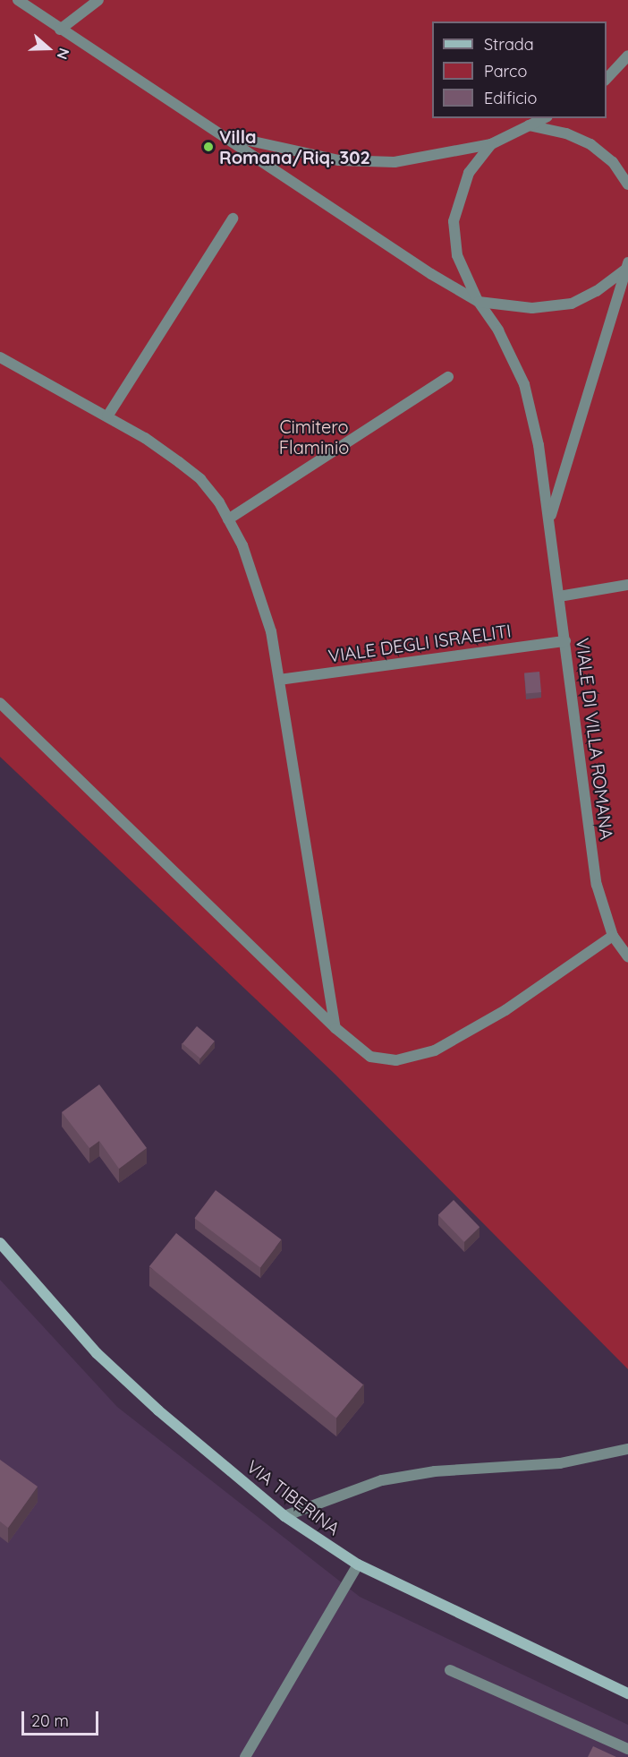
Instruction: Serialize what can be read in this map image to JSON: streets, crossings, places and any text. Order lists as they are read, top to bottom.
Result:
{
  "streets": {
    "main road": ["VIA TIBERINA"],
    "lane": ["VIALE DEGLI ISRAELITI", "VIALE DI VILLA ROMANA"]
  },
  "crossings": [
    ["VIALE DEGLI ISRAELITI", "VIALE DI VILLA ROMANA"]
  ],
  "parks": ["Cimitero Flaminio"],
  "places": ["Villa Romana/Riq. 302"],
  "legend": ["Strada", "Parco", "Edificio"],
  "scale_bar": "20 m",
  "north": "right"
}
